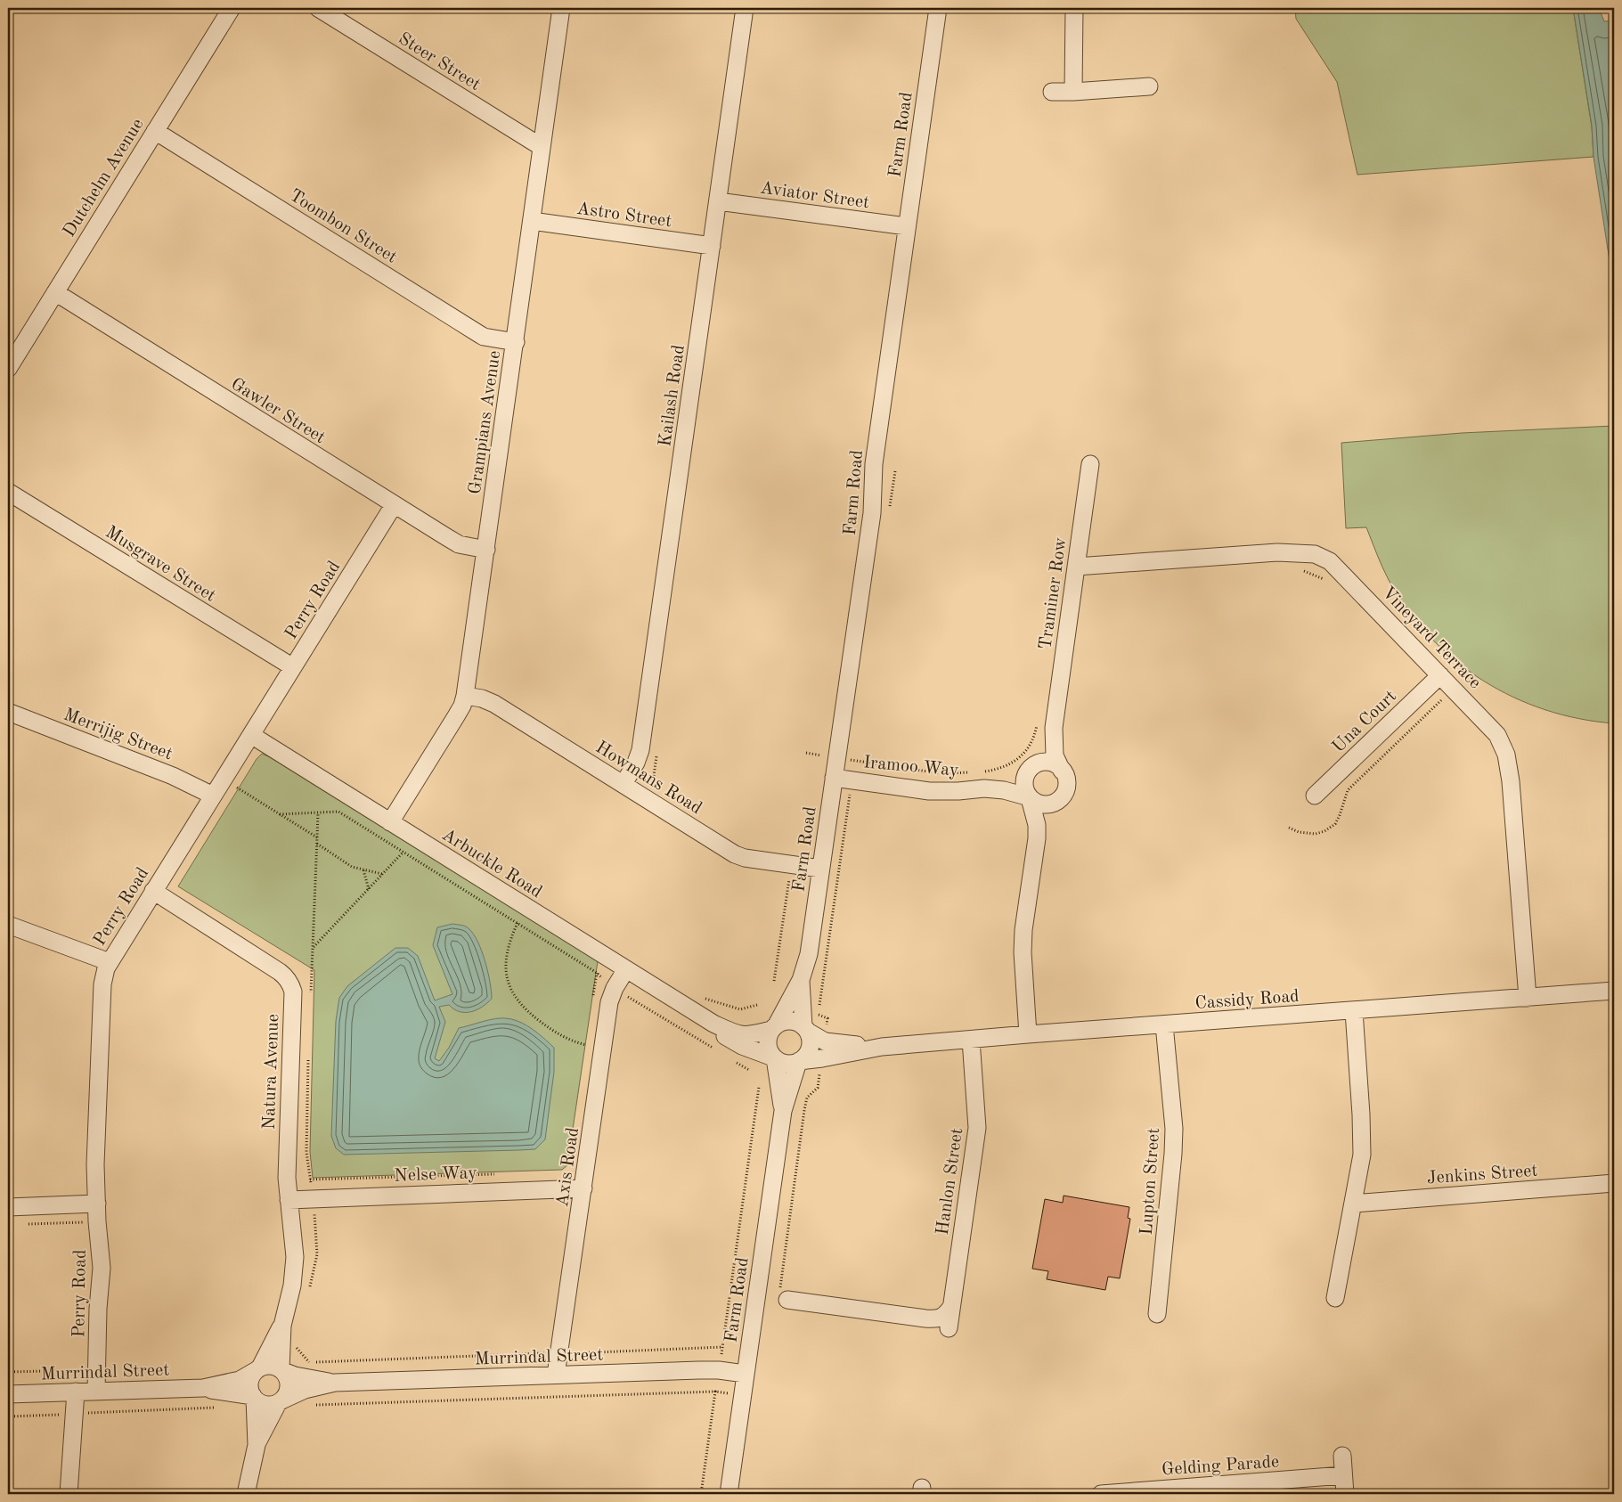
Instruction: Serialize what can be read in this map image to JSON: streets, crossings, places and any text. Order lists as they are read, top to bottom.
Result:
{
  "streets": {
    "street": [
      "Steer Street",
      "Farm Road",
      "Dutchelm Avenue",
      "Aviator Street",
      "Astro Street",
      "Toombon Street",
      "Kailash Road",
      "Gawler Street",
      "Grampians Avenue",
      "Musgrave Street",
      "Traminer Row",
      "Perry Road",
      "Vineyard Terrace",
      "Una Court",
      "Merrijig Street",
      "Iramoo Way",
      "Howmans Road",
      "Arbuckle Road",
      "Cassidy Road",
      "Natura Avenue",
      "Axis Road",
      "Nelse Way",
      "Jenkins Street",
      "Hanlon Street",
      "Lupton Street",
      "Murrindal Street",
      "Gelding Parade"
    ]
  },
  "crossings": [
    ["Steer Street", "Grampians Avenue"],
    ["Farm Road", "Aviator Street"],
    ["Farm Road", "Iramoo Way"],
    ["Farm Road", "Howmans Road"],
    ["Farm Road", "Arbuckle Road"],
    ["Farm Road", "Cassidy Road"],
    ["Farm Road", "Murrindal Street"],
    ["Dutchelm Avenue", "Toombon Street"],
    ["Dutchelm Avenue", "Gawler Street"],
    ["Aviator Street", "Kailash Road"],
    ["Astro Street", "Kailash Road"],
    ["Astro Street", "Grampians Avenue"],
    ["Toombon Street", "Grampians Avenue"],
    ["Kailash Road", "Howmans Road"],
    ["Gawler Street", "Grampians Avenue"],
    ["Gawler Street", "Perry Road"],
    ["Grampians Avenue", "Howmans Road"],
    ["Grampians Avenue", "Arbuckle Road"],
    ["Musgrave Street", "Perry Road"],
    ["Traminer Row", "Vineyard Terrace"],
    ["Traminer Row", "Iramoo Way"],
    ["Perry Road", "Merrijig Street"],
    ["Perry Road", "Arbuckle Road"],
    ["Perry Road", "Natura Avenue"],
    ["Perry Road", "Murrindal Street"],
    ["Vineyard Terrace", "Una Court"],
    ["Vineyard Terrace", "Cassidy Road"],
    ["Arbuckle Road", "Cassidy Road"],
    ["Arbuckle Road", "Axis Road"],
    ["Cassidy Road", "Hanlon Street"],
    ["Cassidy Road", "Lupton Street"],
    ["Natura Avenue", "Nelse Way"],
    ["Natura Avenue", "Murrindal Street"],
    ["Axis Road", "Nelse Way"],
    ["Axis Road", "Murrindal Street"]
  ]
}
